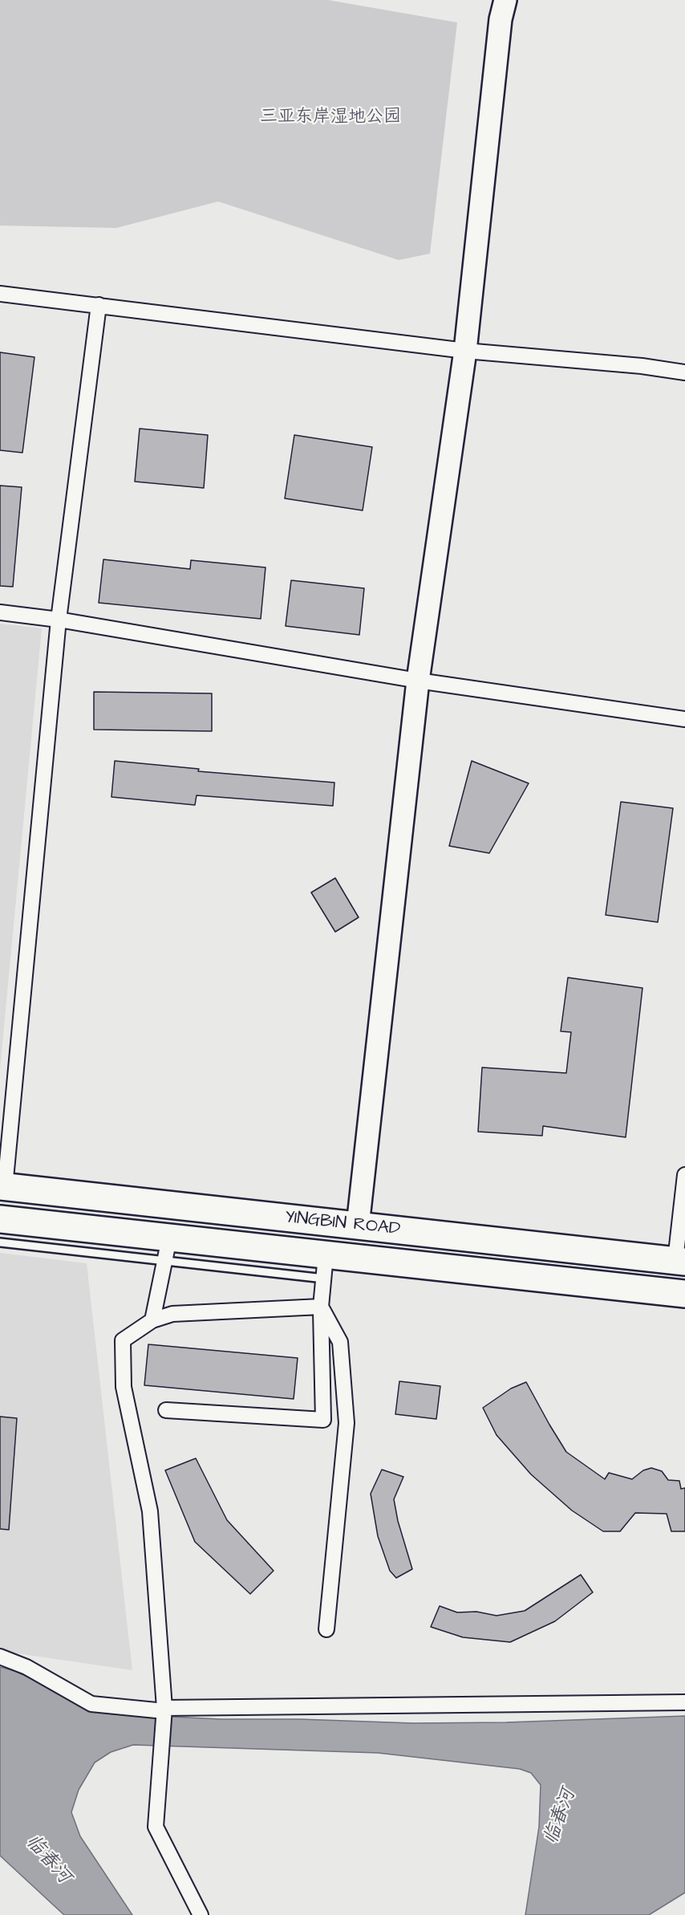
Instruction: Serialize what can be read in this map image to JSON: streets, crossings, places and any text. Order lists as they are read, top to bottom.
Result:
{
  "streets": {
    "highway": ["YINGBIN ROAD"]
  },
  "water": ["临春河"],
  "parks": ["三亚东岸湿地公园"]
}
